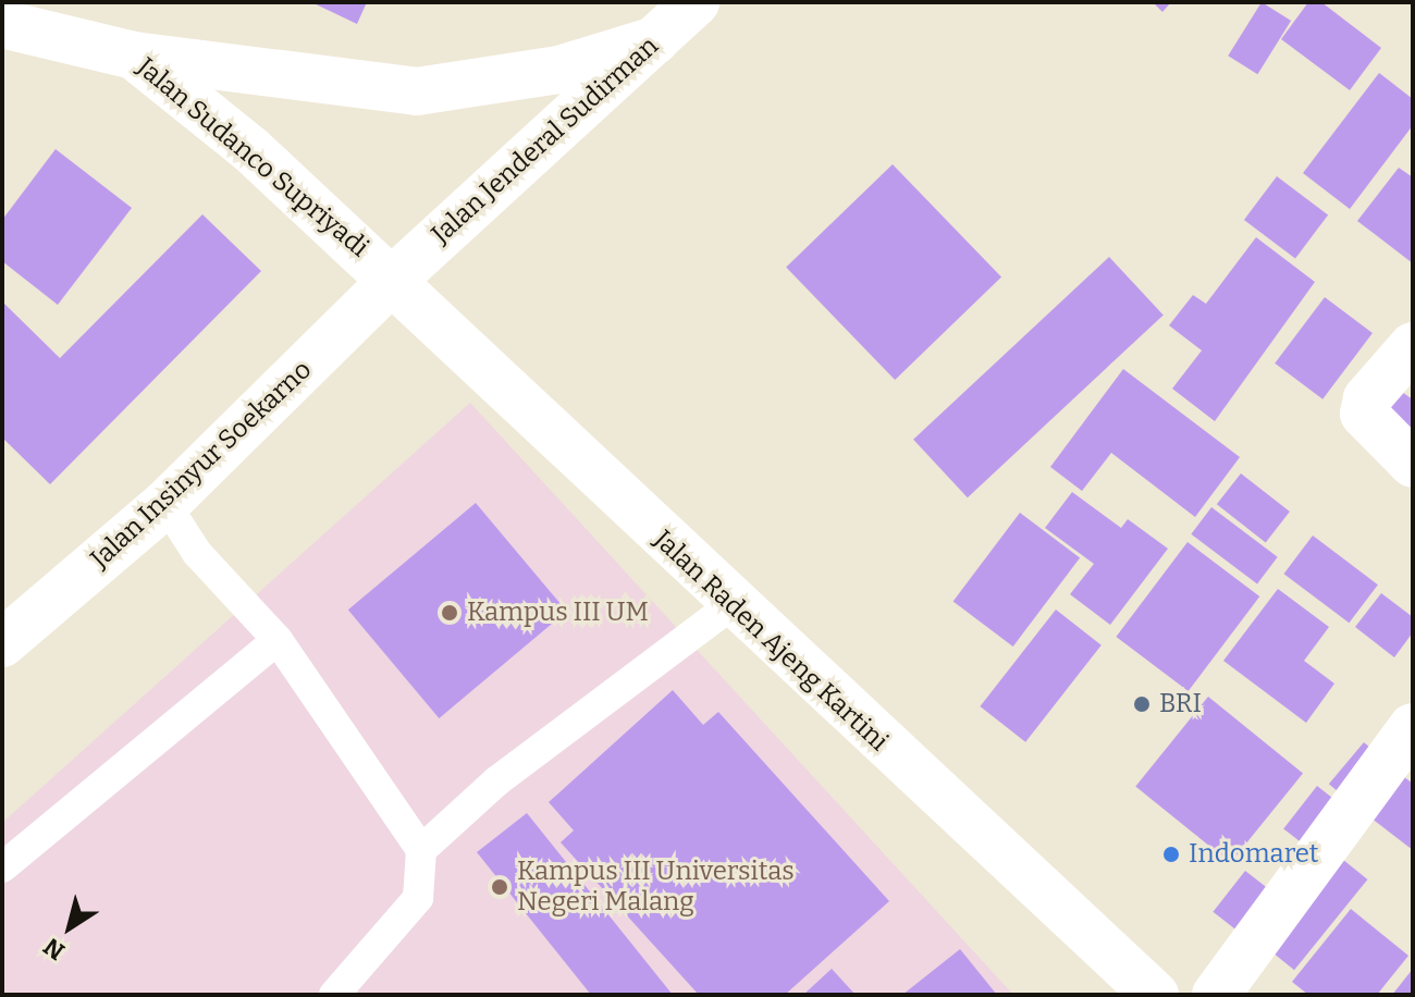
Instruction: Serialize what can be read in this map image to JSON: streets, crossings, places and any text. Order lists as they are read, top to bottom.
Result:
{
  "streets": {
    "main road": [
      "Jalan Jenderal Sudirman",
      "Jalan Sudanco Supriyadi",
      "Jalan Insinyur Soekarno",
      "Jalan Raden Ajeng Kartini"
    ]
  },
  "crossings": [
    ["Jalan Jenderal Sudirman", "Jalan Sudanco Supriyadi"],
    ["Jalan Jenderal Sudirman", "Jalan Insinyur Soekarno"],
    ["Jalan Jenderal Sudirman", "Jalan Raden Ajeng Kartini"],
    ["Jalan Sudanco Supriyadi", "Jalan Insinyur Soekarno"],
    ["Jalan Sudanco Supriyadi", "Jalan Raden Ajeng Kartini"],
    ["Jalan Insinyur Soekarno", "Jalan Raden Ajeng Kartini"]
  ],
  "places": [
    "Kampus III UM",
    "BRI",
    "Indomaret",
    "Kampus III Universitas Negeri Malang"
  ],
  "north": "bottom left"
}
